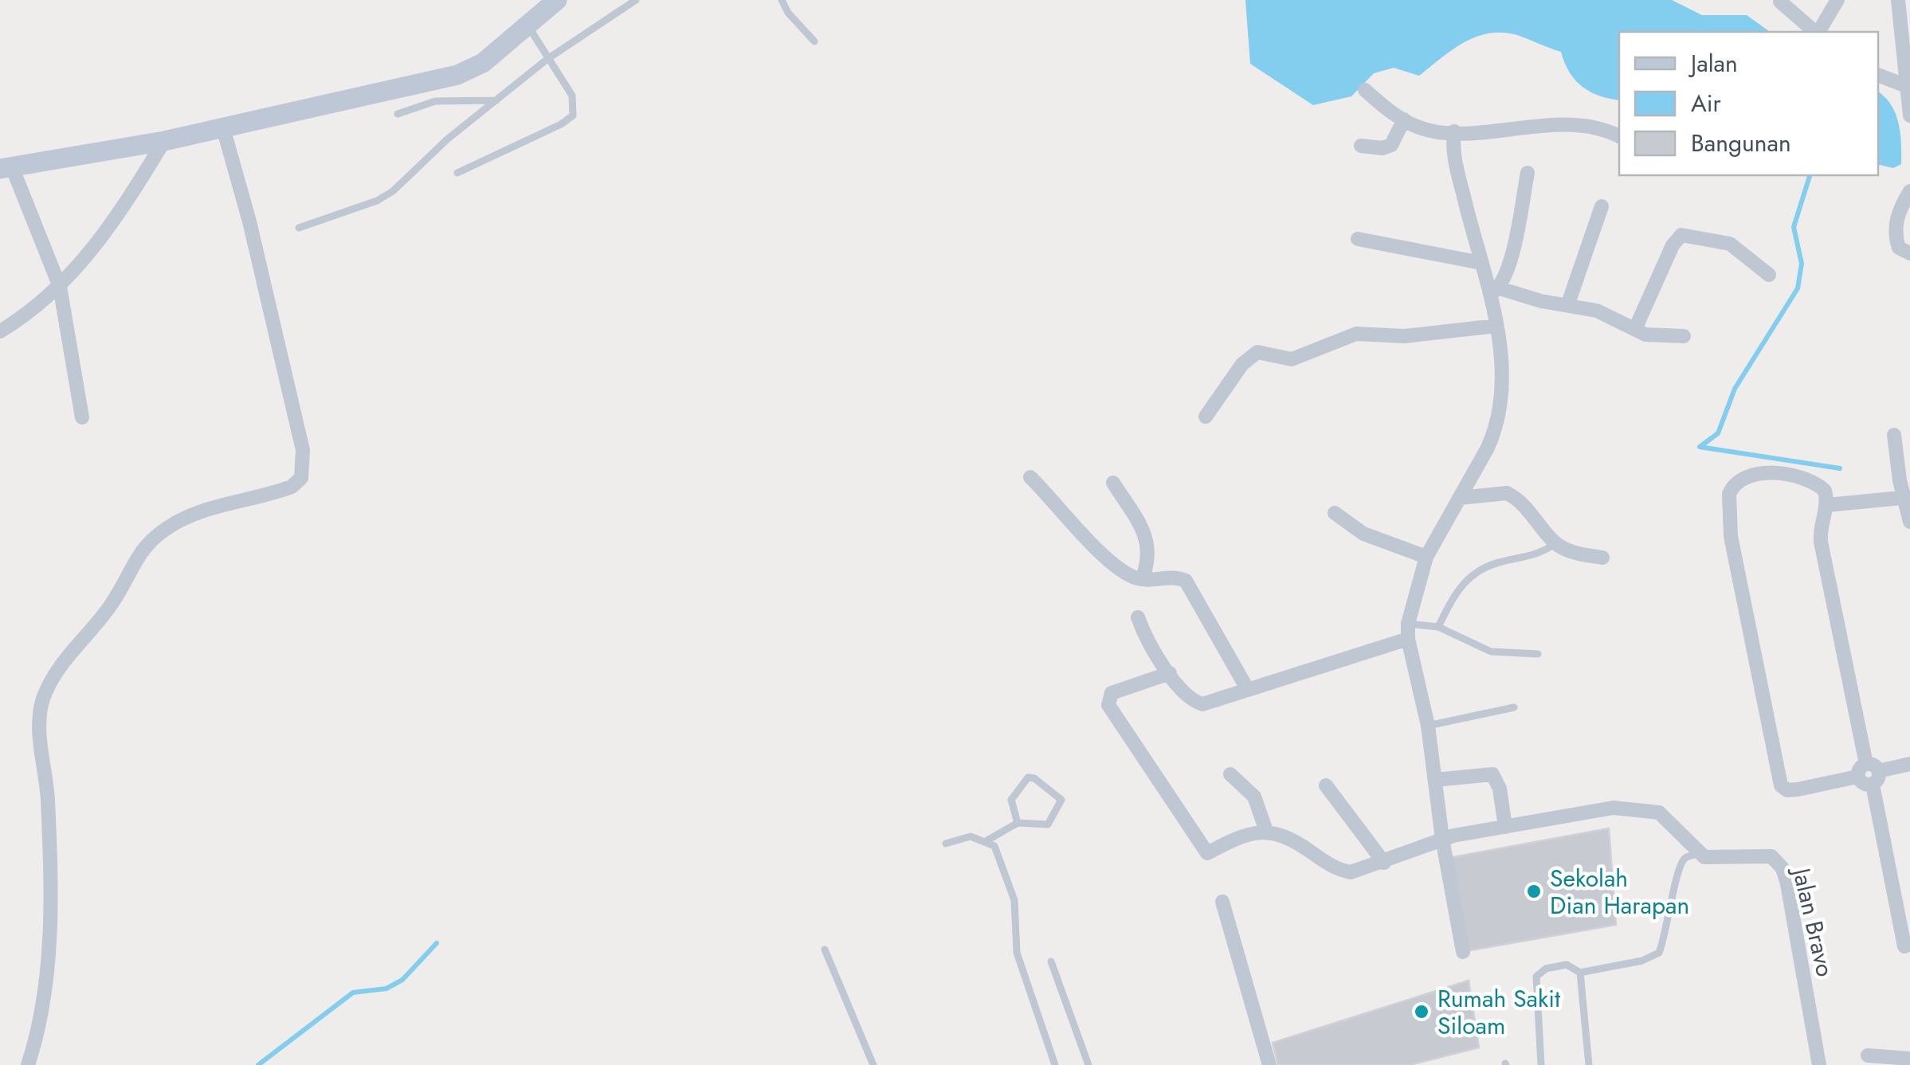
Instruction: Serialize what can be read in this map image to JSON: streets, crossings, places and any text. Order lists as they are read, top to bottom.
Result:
{
  "streets": {
    "street": ["Jalan Bravo"]
  },
  "places": ["Sekolah Dian Harapan", "Rumah Sakit Siloam"],
  "legend": ["Jalan", "Air", "Bangunan"]
}
